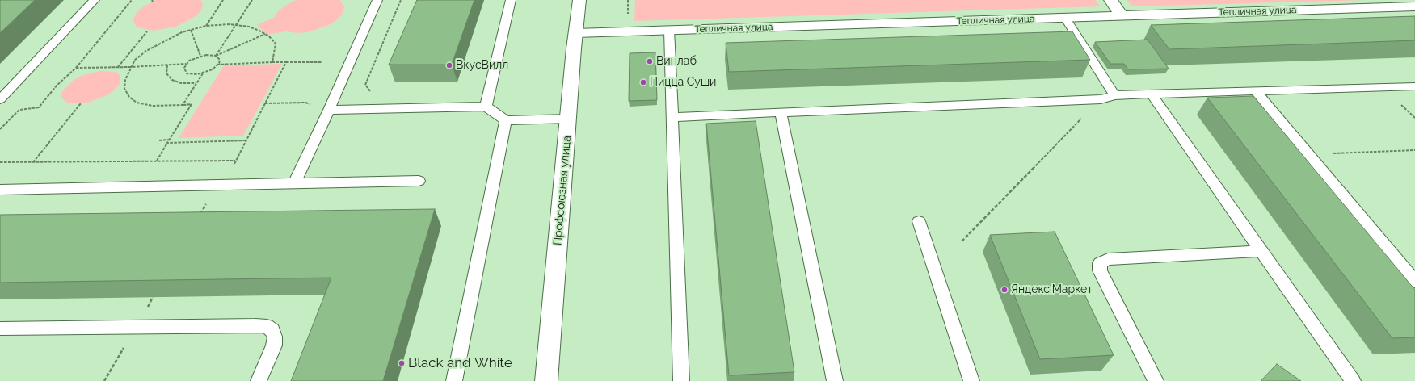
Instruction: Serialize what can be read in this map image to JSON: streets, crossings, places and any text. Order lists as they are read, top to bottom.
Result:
{
  "streets": {
    "street": ["Тепличная улица", "Профсоюзная улица"]
  },
  "crossings": [
    ["Тепличная улица", "Профсоюзная улица"]
  ],
  "places": [
    "Винлаб",
    "ВкусВилл",
    "Пицца Суши",
    "Яндекс.Маркет",
    "Black and White"
  ]
}
